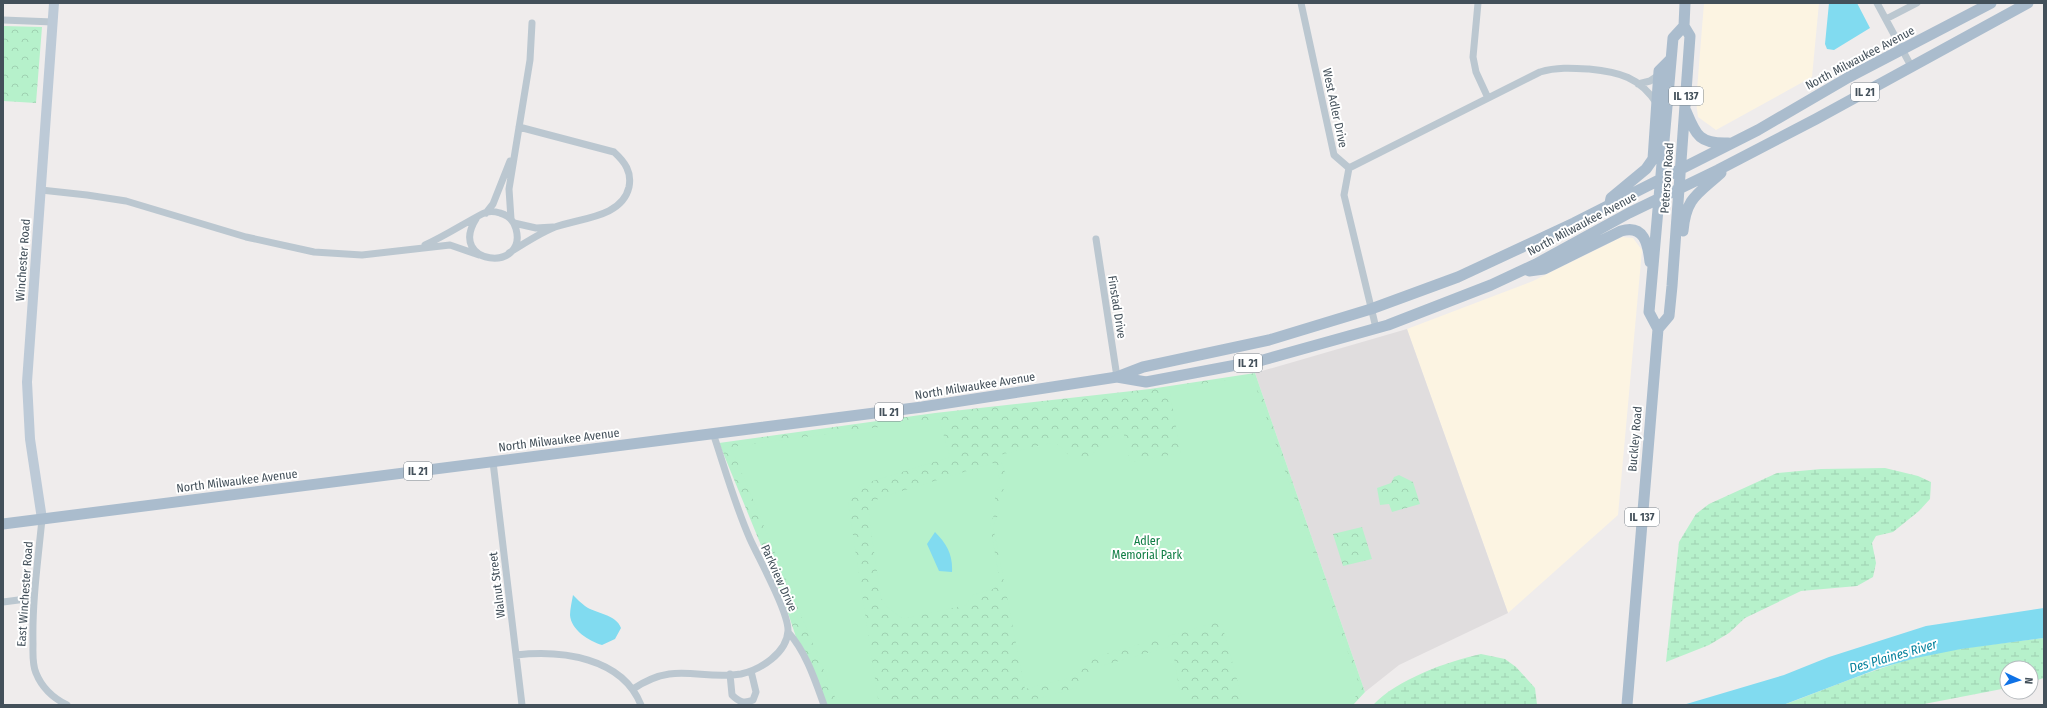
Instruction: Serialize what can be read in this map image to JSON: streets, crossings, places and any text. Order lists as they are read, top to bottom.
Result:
{
  "streets": {
    "main road": [
      "North Milwaukee Avenue",
      "IL 21",
      "IL 137",
      "Peterson Road",
      "Winchester Road",
      "Buckley Road"
    ],
    "street": [
      "West Adler Drive",
      "Finstad Drive",
      "Parkview Drive",
      "Walnut Street",
      "East Winchester Road"
    ]
  },
  "crossings": [
    ["North Milwaukee Avenue", "IL 137"],
    ["North Milwaukee Avenue", "Peterson Road"],
    ["North Milwaukee Avenue", "Winchester Road"],
    ["North Milwaukee Avenue", "Finstad Drive"],
    ["North Milwaukee Avenue", "Parkview Drive"],
    ["North Milwaukee Avenue", "Walnut Street"],
    ["North Milwaukee Avenue", "East Winchester Road"],
    ["IL 137", "Peterson Road"],
    ["IL 137", "Buckley Road"],
    ["Peterson Road", "Buckley Road"],
    ["Winchester Road", "East Winchester Road"]
  ],
  "water": ["Des Plaines River"],
  "parks": ["Adler Memorial Park"],
  "north": "right"
}
